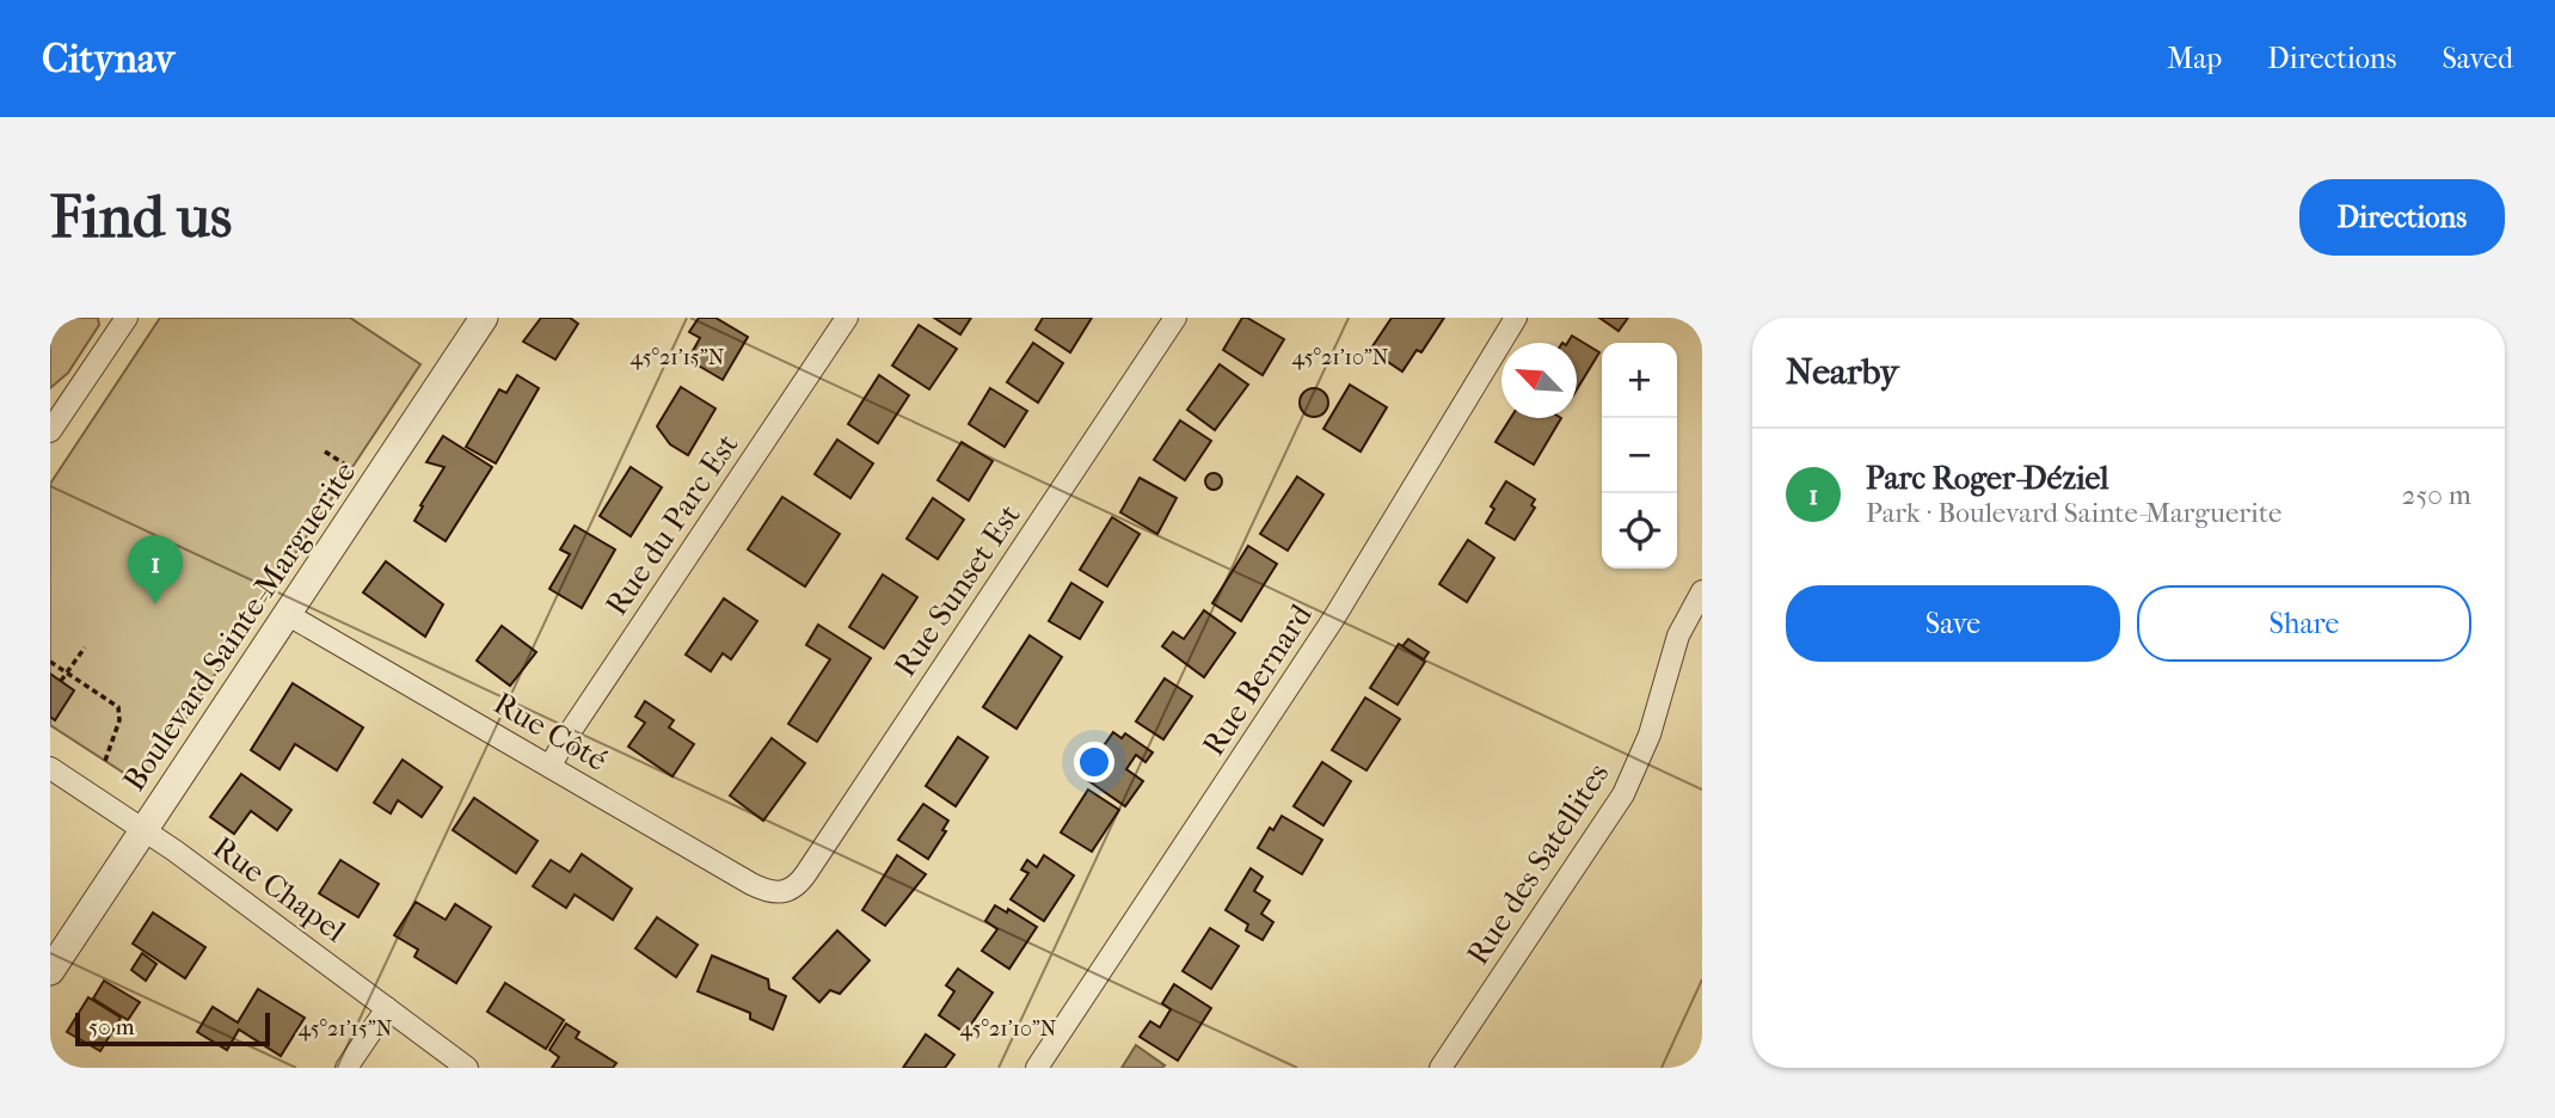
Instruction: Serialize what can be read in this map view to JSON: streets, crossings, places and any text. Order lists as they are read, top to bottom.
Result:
{
  "streets": {
    "street": [
      "Rue du Parc Est",
      "Rue Sunset Est",
      "Boulevard Sainte-Marguerite",
      "Rue Bernard",
      "Rue Côté",
      "Rue des Satellites",
      "Rue Chapel"
    ]
  },
  "crossings": [
    ["Rue du Parc Est", "Rue Côté"],
    ["Rue Sunset Est", "Rue Côté"],
    ["Boulevard Sainte-Marguerite", "Rue Côté"],
    ["Boulevard Sainte-Marguerite", "Rue Chapel"]
  ],
  "scale_bar": "50 m",
  "north": "top left",
  "page": {
    "header": "Citynav",
    "nav": ["Map", "Directions", "Saved"],
    "buttons": [
      "Directions",
      ["Save", "Share"]
    ],
    "title": "Find us",
    "heading": "Nearby",
    "map_buttons": ["+", "−"],
    "list": [
      {
        "mark": "1",
        "name": "Parc Roger-Déziel",
        "note": "Park · Boulevard Sainte-Marguerite",
        "value": "250 m"
      }
    ],
    "pins": "1",
    "scale": "50 m"
  },
  "coordinates": ["45°21'15\"N", "45°21'10\"N"]
}
